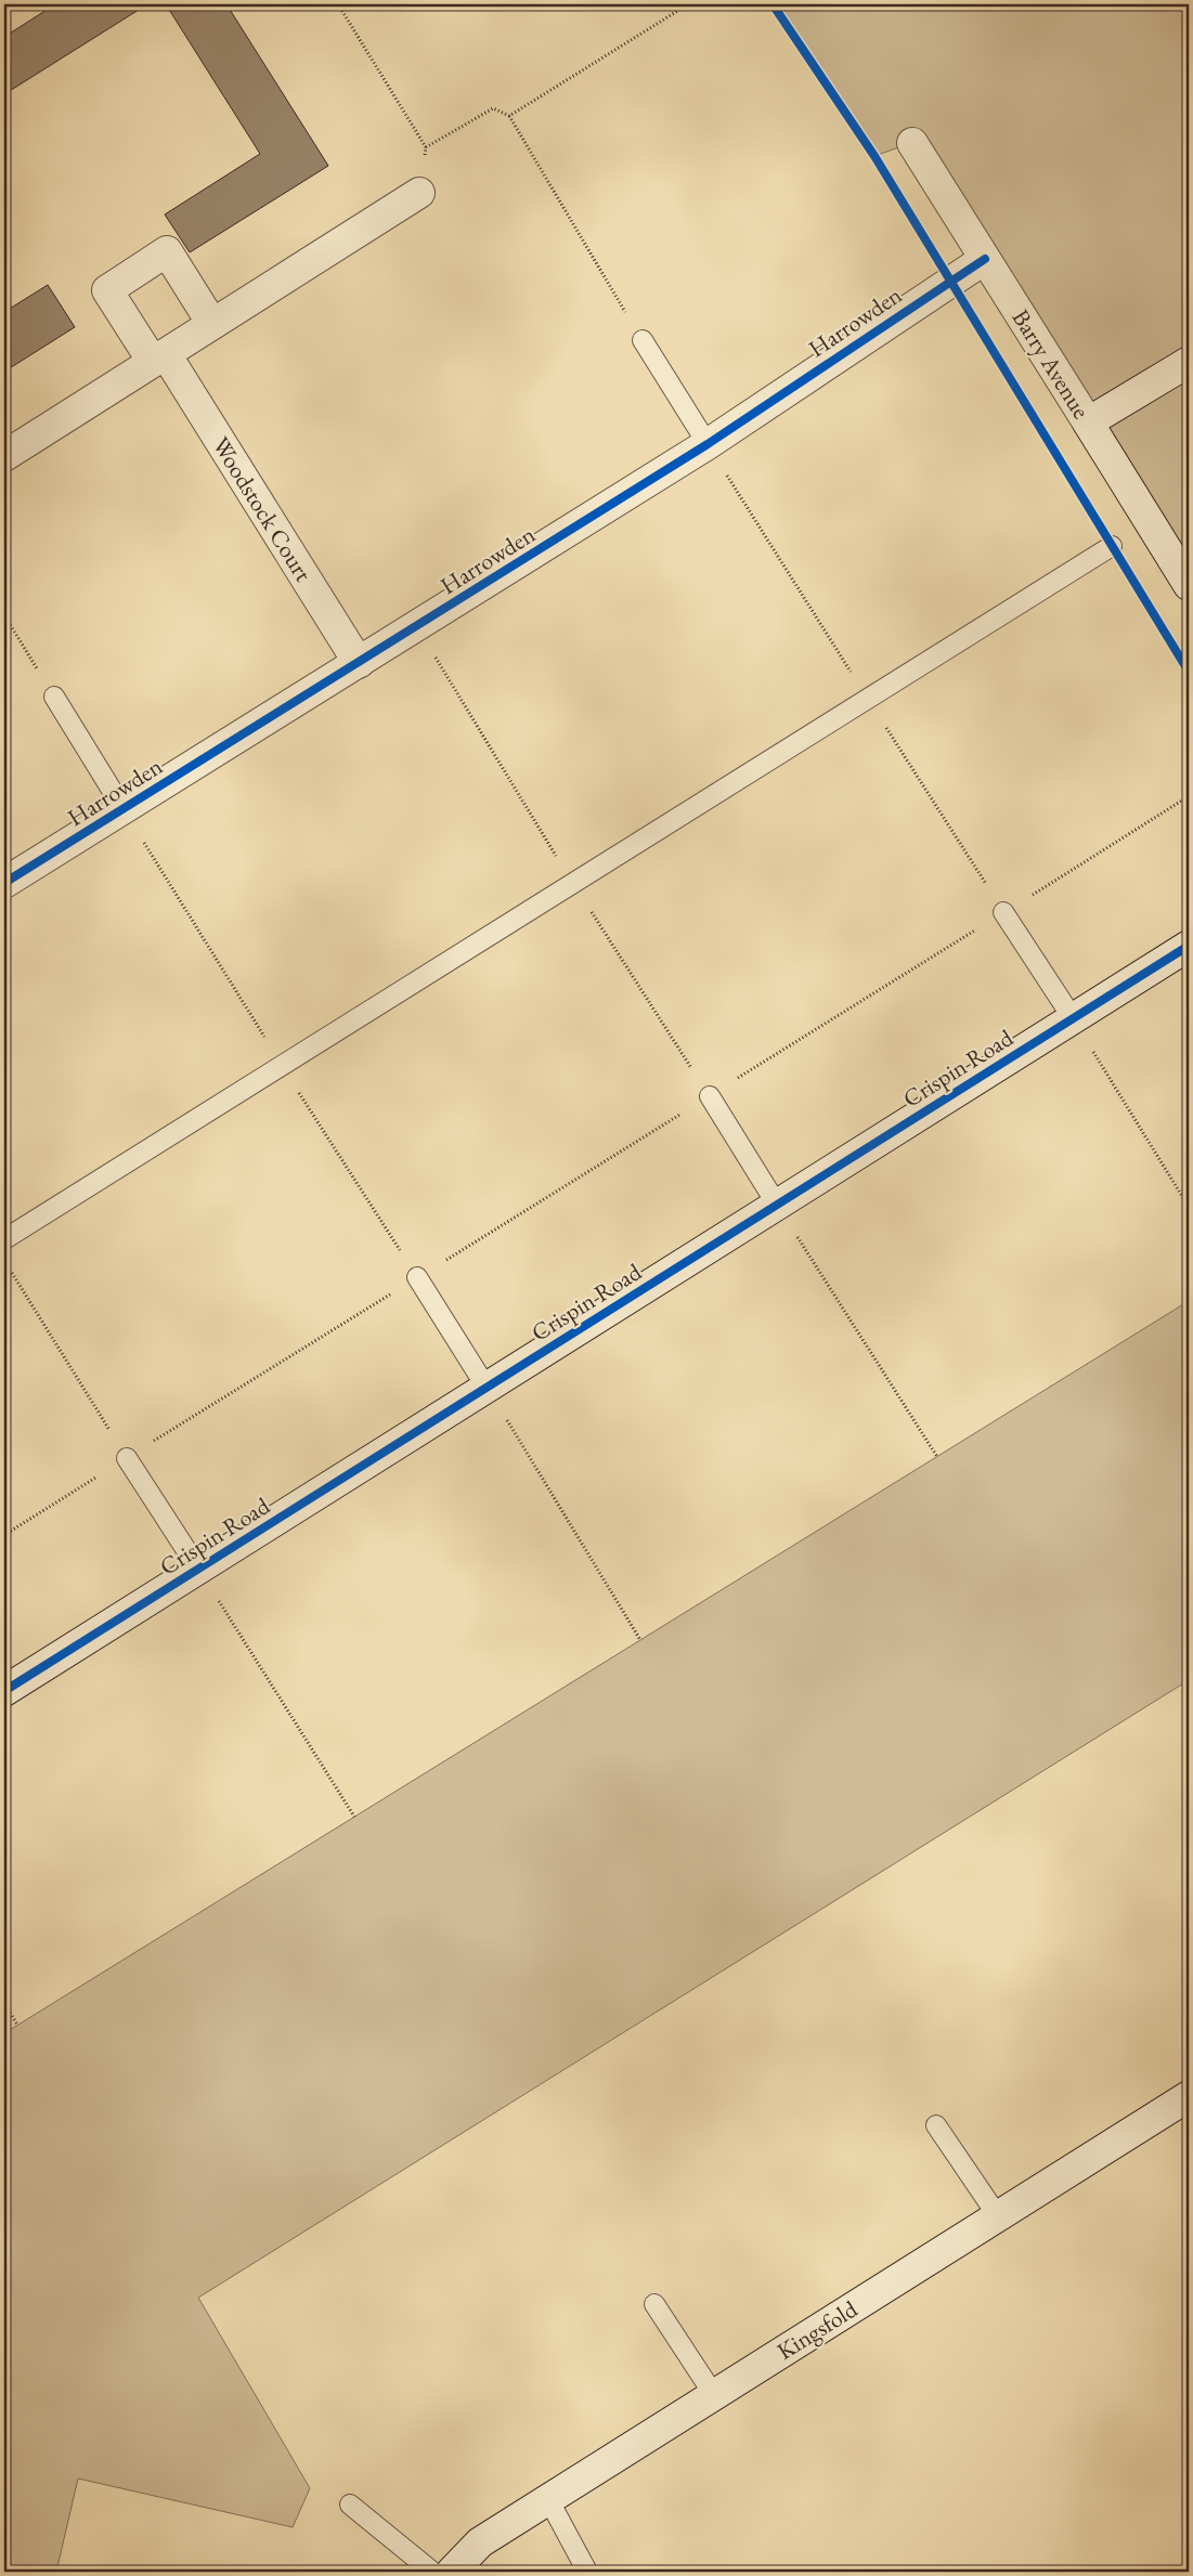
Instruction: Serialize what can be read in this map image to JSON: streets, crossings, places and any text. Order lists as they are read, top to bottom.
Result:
{
  "streets": {
    "street": [
      "Harrowden",
      "Barry Avenue",
      "Woodstock Court",
      "Crispin Road",
      "Kingsfold"
    ]
  },
  "crossings": [
    ["Harrowden", "Barry Avenue"],
    ["Harrowden", "Woodstock Court"]
  ]
}
